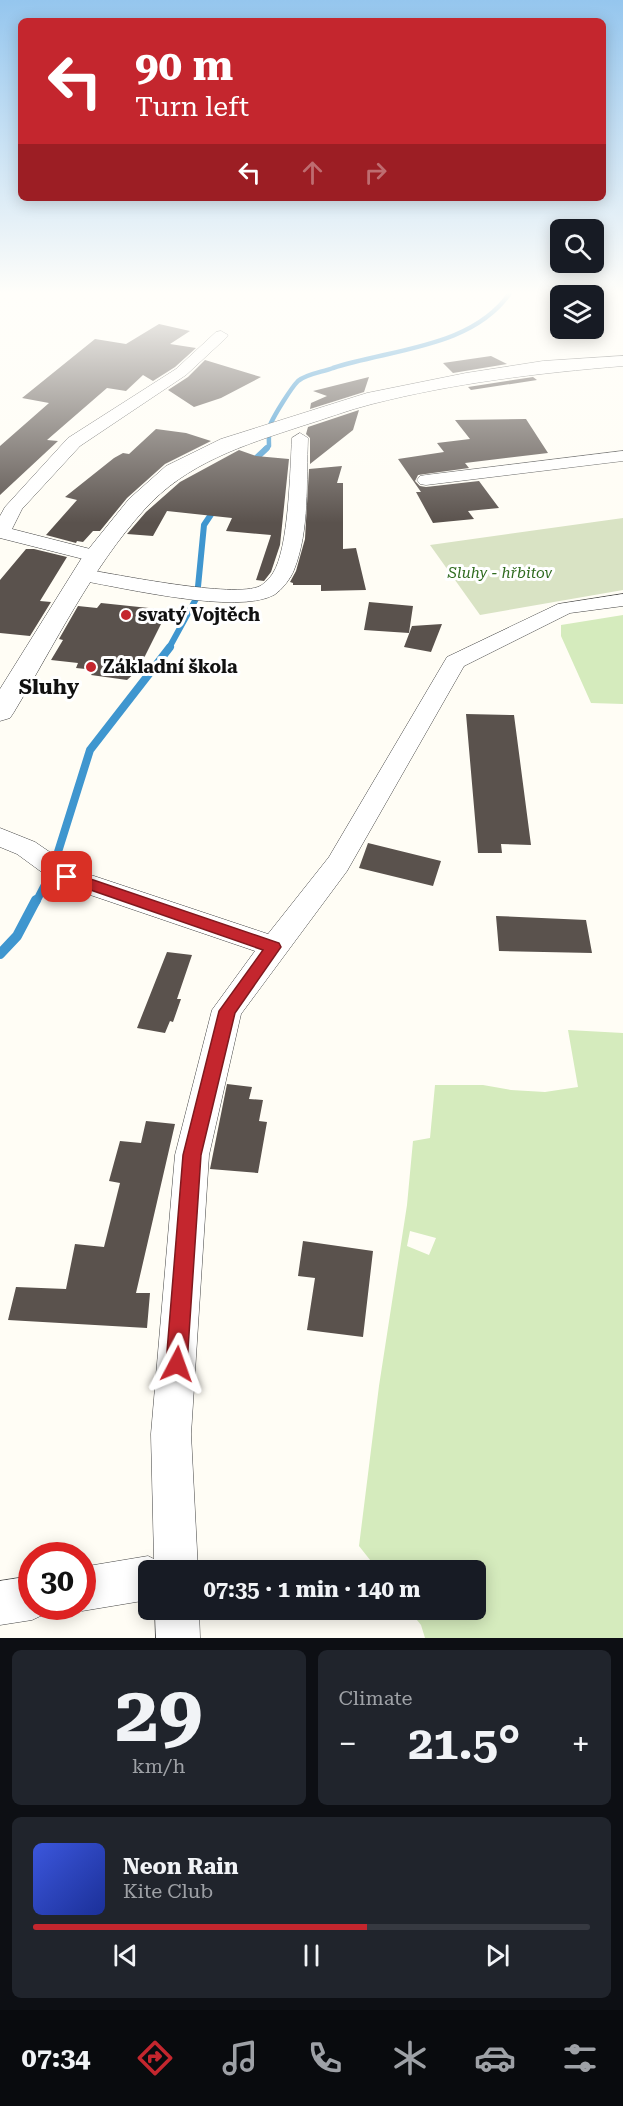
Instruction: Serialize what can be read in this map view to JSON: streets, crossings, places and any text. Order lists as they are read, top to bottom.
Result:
{
  "districts": ["Sluhy"],
  "parks": ["Sluhy - hřbitov"],
  "places": ["svatý Vojtěch", "Základní škola"],
  "page": {
    "turn": ["90 m", "Turn left"],
    "limit": "30",
    "trip": "07:35 · 1 min · 140 m",
    "tile": [
      ["29", "km/h"],
      "Climate"
    ],
    "heat": ["−", "21.5°", "+"],
    "song": ["Neon Rain", "Kite Club"],
    "tabs": "07:34"
  }
}
